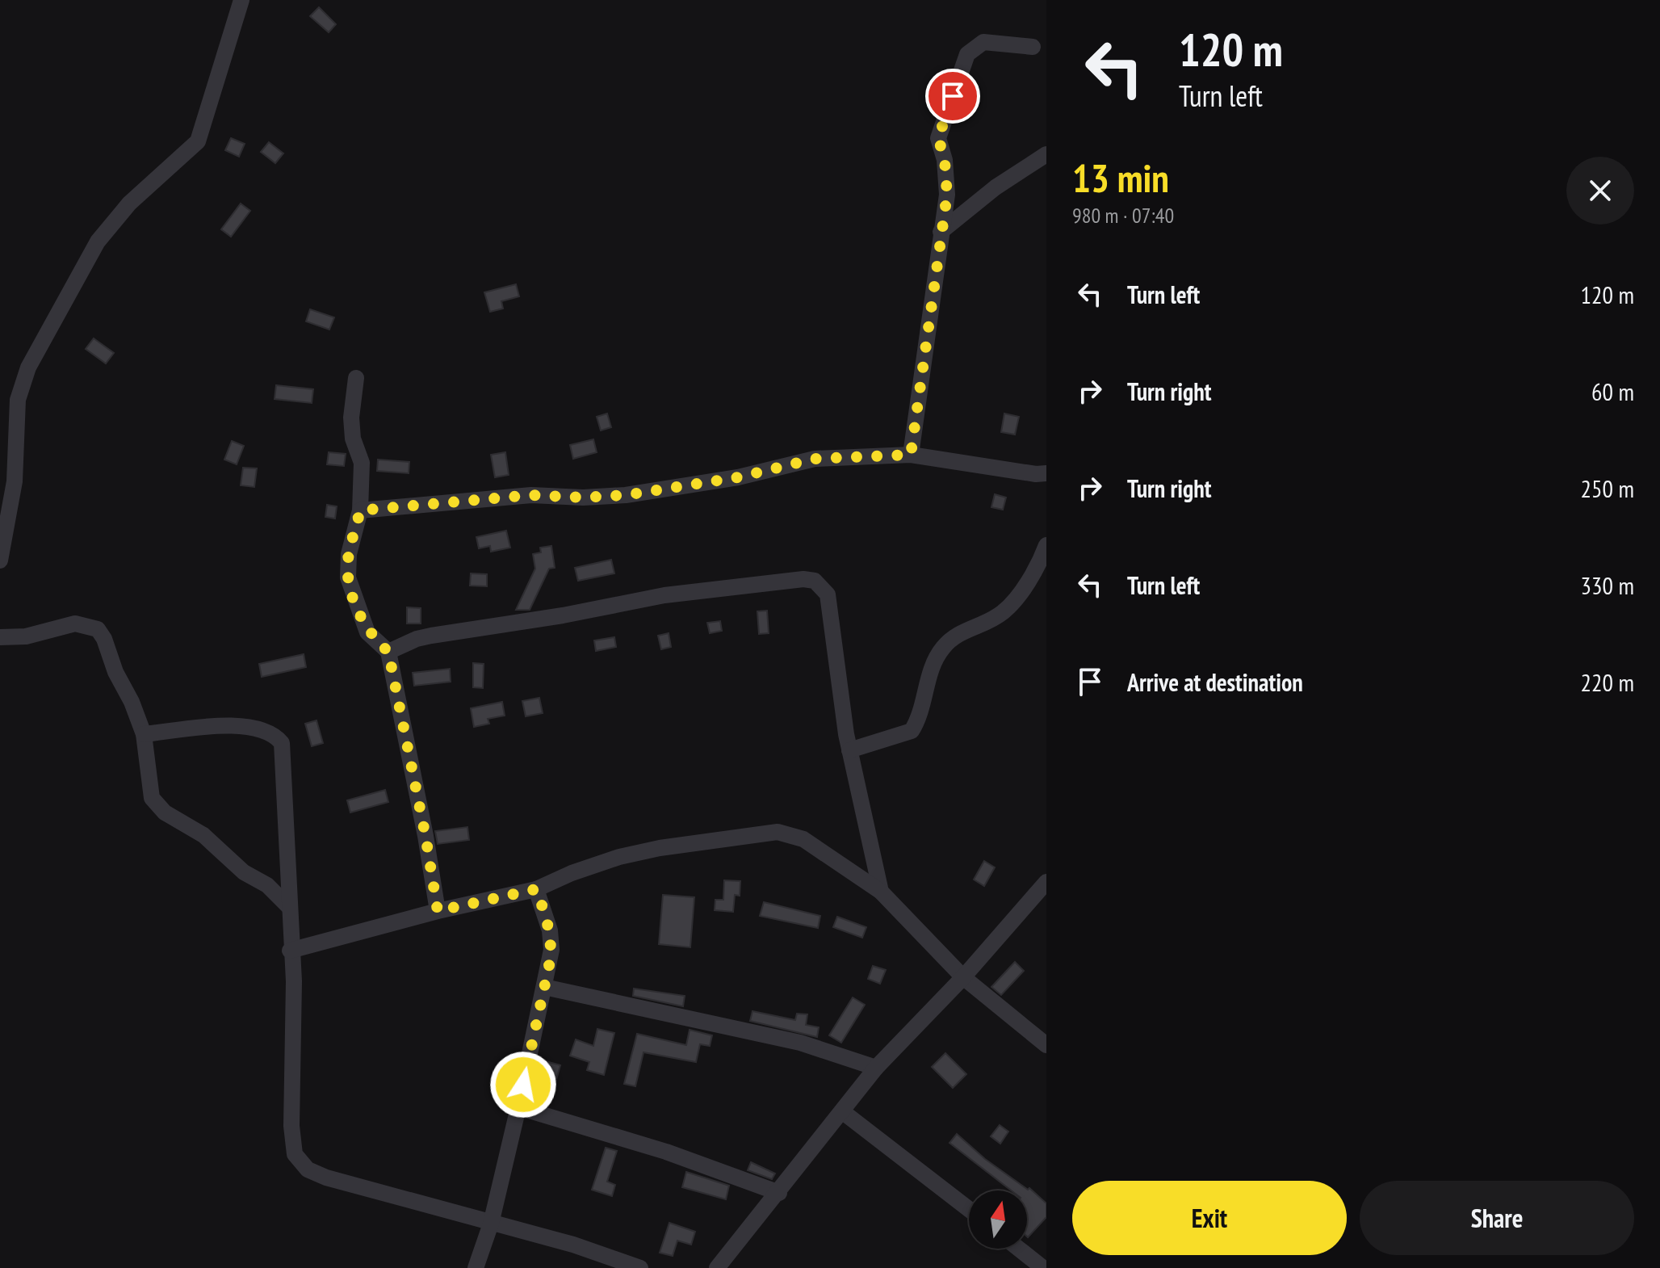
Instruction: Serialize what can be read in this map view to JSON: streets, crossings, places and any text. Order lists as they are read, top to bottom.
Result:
{
  "north": "top",
  "page": {
    "turn": ["120 m", "Turn left"],
    "heading": ["13 min", "980 m · 07:40"],
    "list": [
      {
        "name": "Turn left",
        "value": "120 m"
      },
      {
        "name": "Turn right",
        "value": "60 m"
      },
      {
        "name": "Turn right",
        "value": "250 m"
      },
      {
        "name": "Turn left",
        "value": "330 m"
      },
      {
        "name": "Arrive at destination",
        "value": "220 m"
      }
    ],
    "buttons": ["Exit", "Share"]
  }
}
